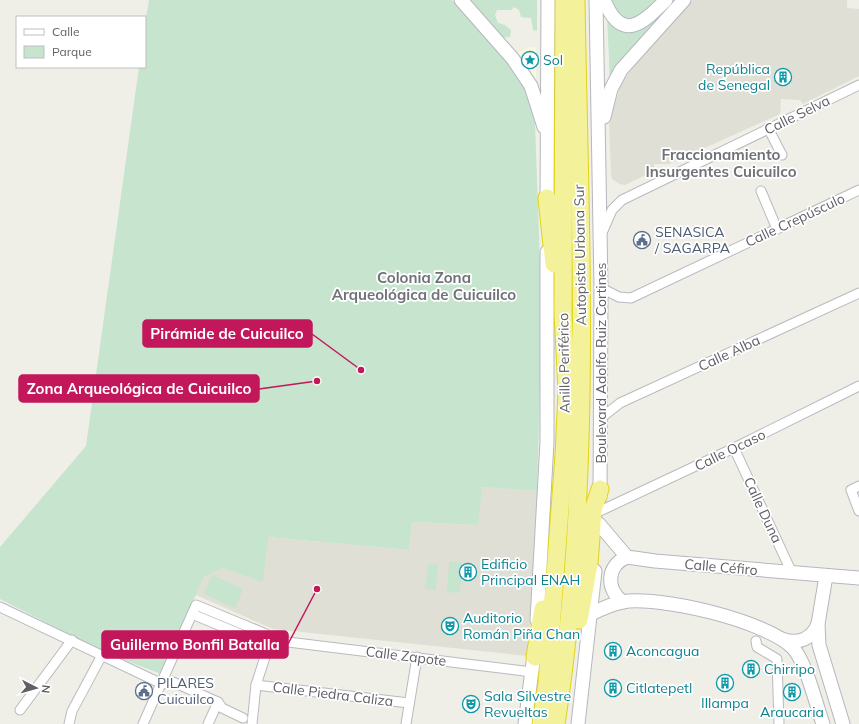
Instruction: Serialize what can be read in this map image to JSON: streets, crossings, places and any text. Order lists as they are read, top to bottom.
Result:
{
  "streets": {
    "highway": ["Autopista Urbana Sur", "Anillo Periférico"],
    "main road": ["Boulevard Adolfo Ruiz Cortines", "Calle Céfiro"],
    "street": [
      "Calle Selva",
      "Calle Crepúsculo",
      "Calle Alba",
      "Calle Ocaso",
      "Calle Duna",
      "Calle Zapote",
      "Calle Piedra Caliza"
    ]
  },
  "crossings": [
    ["Calle Selva", "Boulevard Adolfo Ruiz Cortines"],
    ["Calle Crepúsculo", "Boulevard Adolfo Ruiz Cortines"],
    ["Autopista Urbana Sur", "Anillo Periférico"],
    ["Autopista Urbana Sur", "Boulevard Adolfo Ruiz Cortines"],
    ["Calle Alba", "Boulevard Adolfo Ruiz Cortines"],
    ["Anillo Periférico", "Boulevard Adolfo Ruiz Cortines"],
    ["Boulevard Adolfo Ruiz Cortines", "Calle Ocaso"],
    ["Calle Ocaso", "Calle Duna"],
    ["Calle Duna", "Calle Céfiro"]
  ],
  "districts": ["Fraccionamiento Insurgentes Cuicuilco", "Colonia Zona Arqueológica de Cuicuilco"],
  "places": {
    "place": ["Sol"],
    "building": [
      "República de Senegal",
      "Edificio Principal ENAH",
      "Aconcagua",
      "Chirripo",
      "Illampa",
      "Citlatepetl",
      "Araucaria"
    ],
    "public building": ["SENASICA / SAGARPA", "PILARES Cuicuilco"],
    "other": ["Pirámide de Cuicuilco", "Zona Arqueológica de Cuicuilco", "Guillermo Bonfil Batalla"],
    "theatre": ["Auditorio Román Piña Chan", "Sala Silvestre Revueltas"]
  },
  "legend": ["Calle", "Parque"],
  "north": "right"
}
